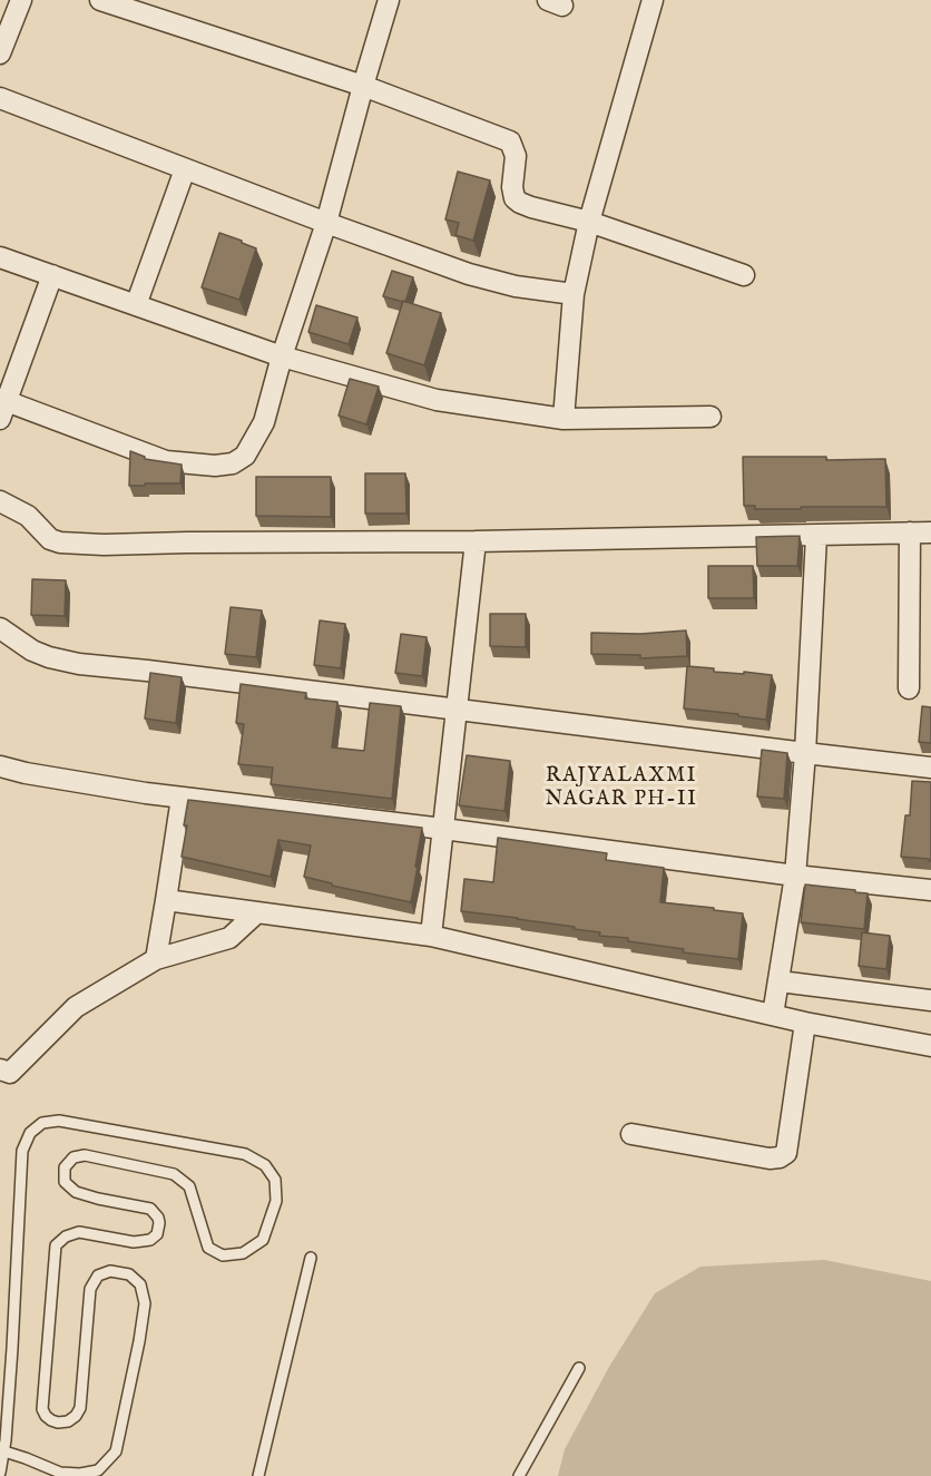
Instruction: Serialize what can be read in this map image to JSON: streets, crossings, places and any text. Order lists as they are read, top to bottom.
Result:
{
  "districts": ["RAJYALAXMI NAGAR PH-II"]
}
